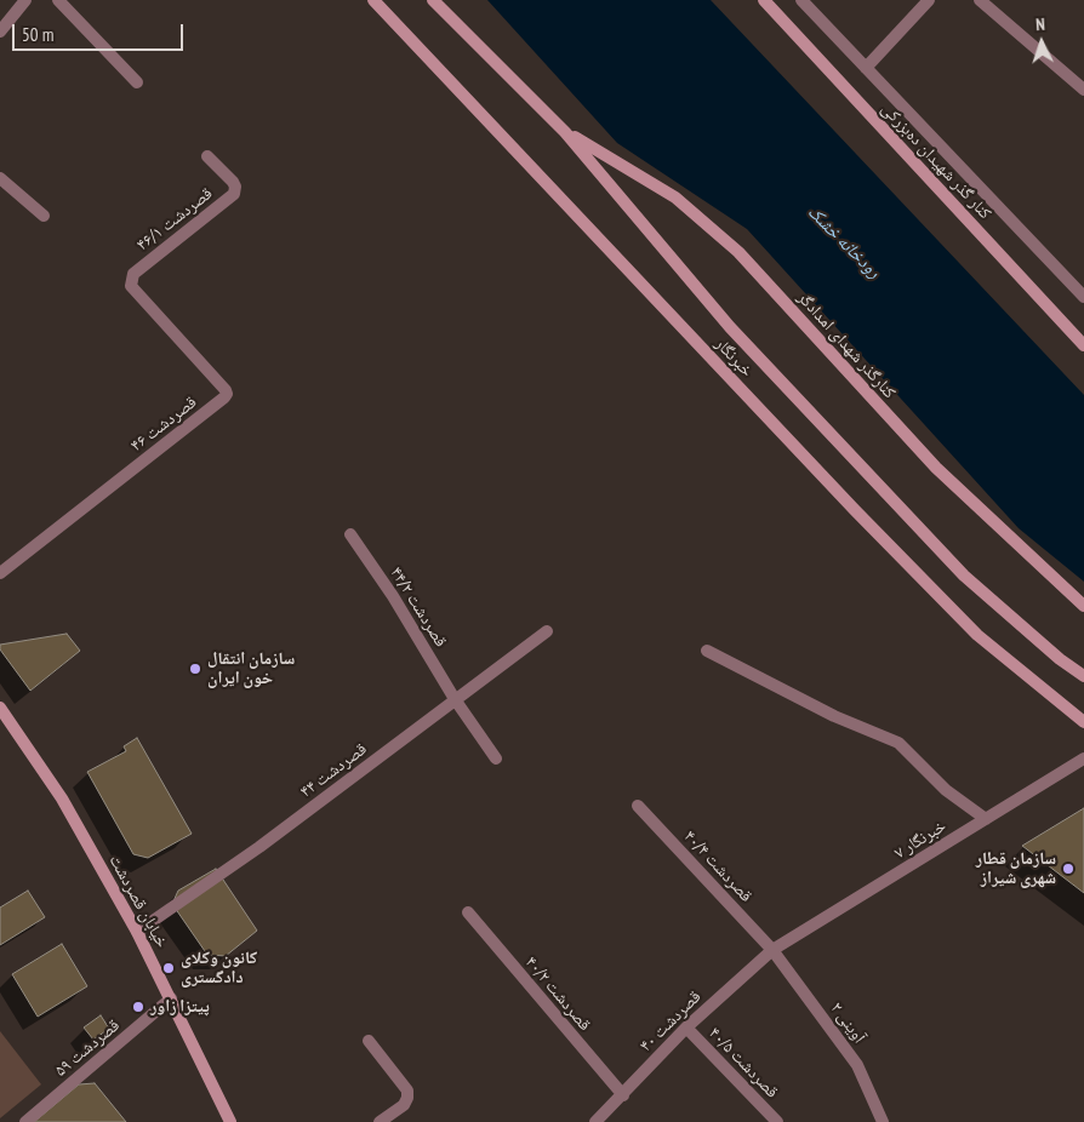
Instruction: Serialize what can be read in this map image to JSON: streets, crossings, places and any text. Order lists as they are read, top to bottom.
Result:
{
  "streets": {
    "main road": [
      "کنار گذر شهیدان ده‌بزرکی",
      "کنارگذر شهدای امدادگر",
      "خبرنگار",
      "خیابان قصردشت"
    ],
    "street": [
      "۴۶/۱ قصردشت",
      "۴۶ قصردشت",
      "۴۴/۲ قصردشت",
      "۴۴ قصردشت",
      "۷ خبرنگار",
      "۴۰/۴ قصردشت",
      "۴۰/۲ قصردشت",
      "۴۰ قصردشت",
      "۲ آوینی",
      "۵۹ قصردشت",
      "۴۰/۵ قصردشت"
    ]
  },
  "crossings": [
    ["۴۶/۱ قصردشت", "۴۶ قصردشت"],
    ["کنارگذر شهدای امدادگر", "خبرنگار"],
    ["۴۴/۲ قصردشت", "۴۴ قصردشت"],
    ["۴۴ قصردشت", "خیابان قصردشت"],
    ["۷ خبرنگار", "۴۰/۴ قصردشت"],
    ["۷ خبرنگار", "۴۰ قصردشت"],
    ["۷ خبرنگار", "۲ آوینی"],
    ["۴۰/۴ قصردشت", "۴۰ قصردشت"],
    ["۴۰/۴ قصردشت", "۲ آوینی"],
    ["خیابان قصردشت", "۵۹ قصردشت"],
    ["۴۰/۲ قصردشت", "۴۰ قصردشت"],
    ["۴۰ قصردشت", "۲ آوینی"],
    ["۴۰ قصردشت", "۴۰/۵ قصردشت"]
  ],
  "water": ["رودخانه خشک"],
  "places": [
    "سازمان انتقال خون ایران",
    "سازمان قطار شهری شیراز",
    "کانون وکلای دادگستری",
    "پیتزا زاور"
  ],
  "scale_bar": "50 m",
  "north": "top"
}
